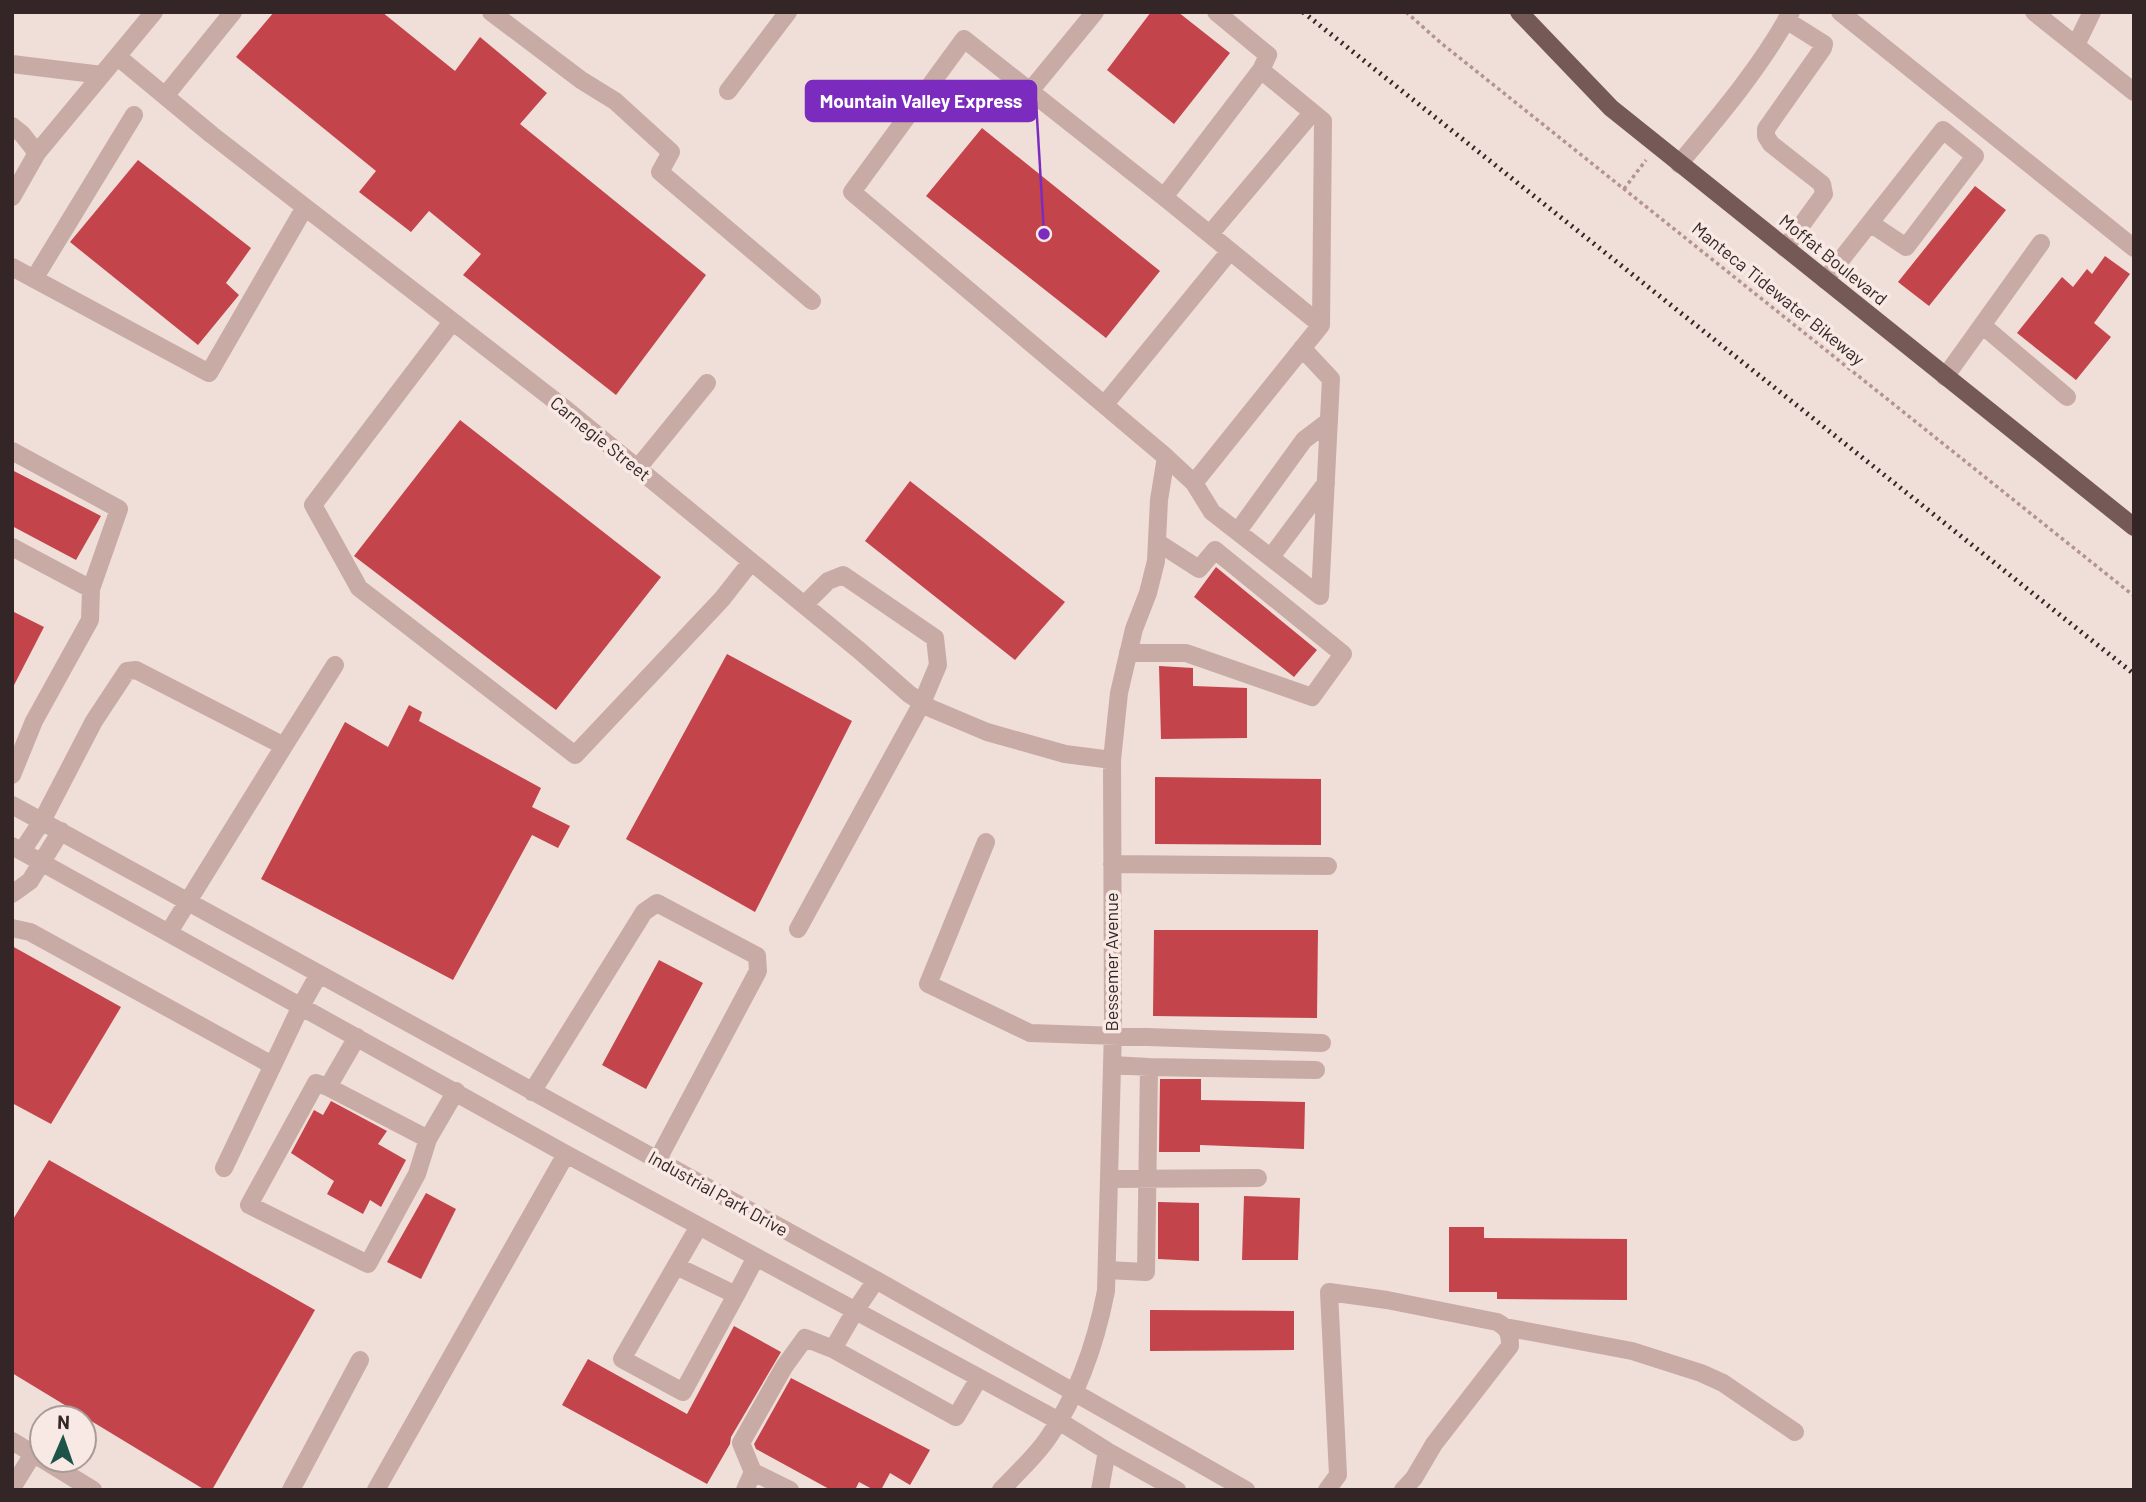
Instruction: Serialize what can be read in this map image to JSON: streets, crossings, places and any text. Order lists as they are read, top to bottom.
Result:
{
  "streets": {
    "main road": ["Moffat Boulevard"],
    "street": ["Carnegie Street", "Bessemer Avenue", "Industrial Park Drive"],
    "path": ["Manteca Tidewater Bikeway"]
  },
  "crossings": [
    ["Carnegie Street", "Bessemer Avenue"],
    ["Bessemer Avenue", "Industrial Park Drive"]
  ],
  "places": ["Mountain Valley Express"],
  "north": "top"
}
